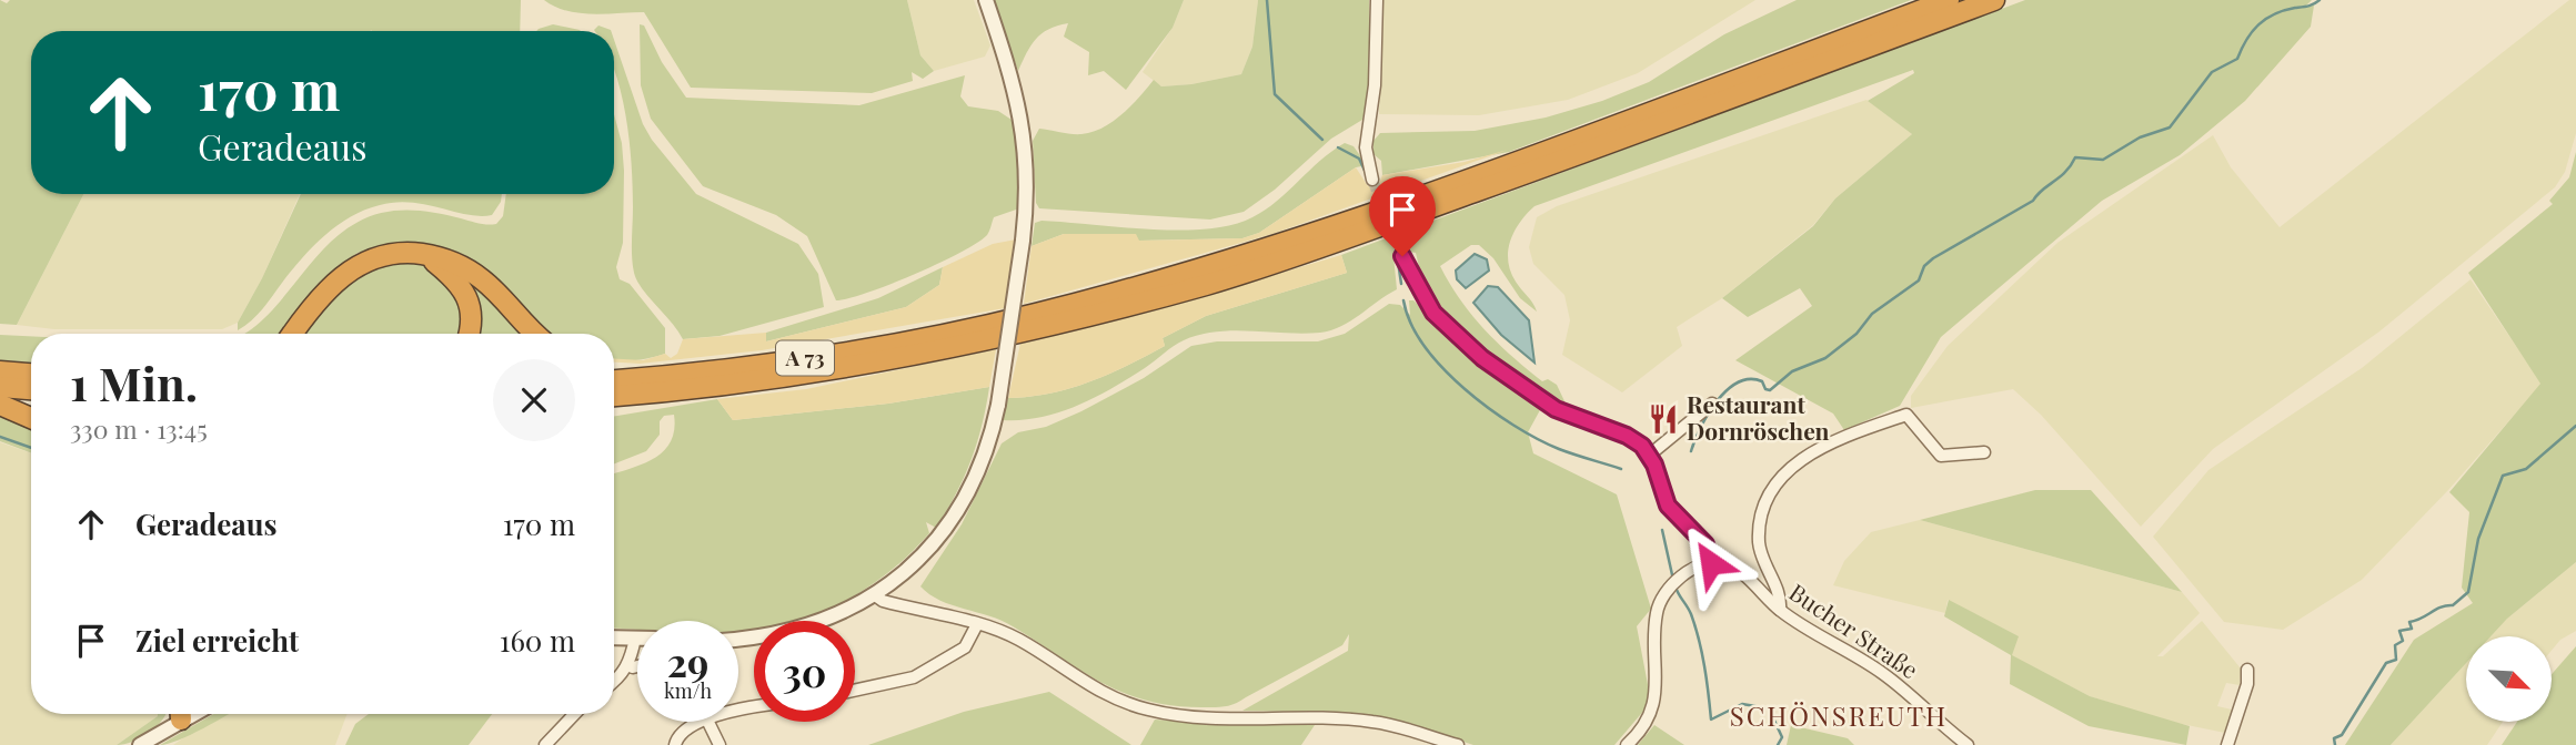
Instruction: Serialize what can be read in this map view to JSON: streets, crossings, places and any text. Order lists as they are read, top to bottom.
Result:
{
  "streets": {
    "highway": ["A 73"],
    "street": ["Bucher Straße"]
  },
  "districts": ["SCHÖNSREUTH"],
  "places": {
    "restaurant": ["Restaurant Dornröschen"]
  },
  "north": "bottom right",
  "page": {
    "turn": ["170 m", "Geradeaus"],
    "heading": ["1 Min.", "330 m · 13:45"],
    "list": [
      {
        "name": "Geradeaus",
        "value": "170 m"
      },
      {
        "name": "Ziel erreicht",
        "value": "160 m"
      }
    ],
    "speed": "29 km/h",
    "limit": "30"
  }
}
